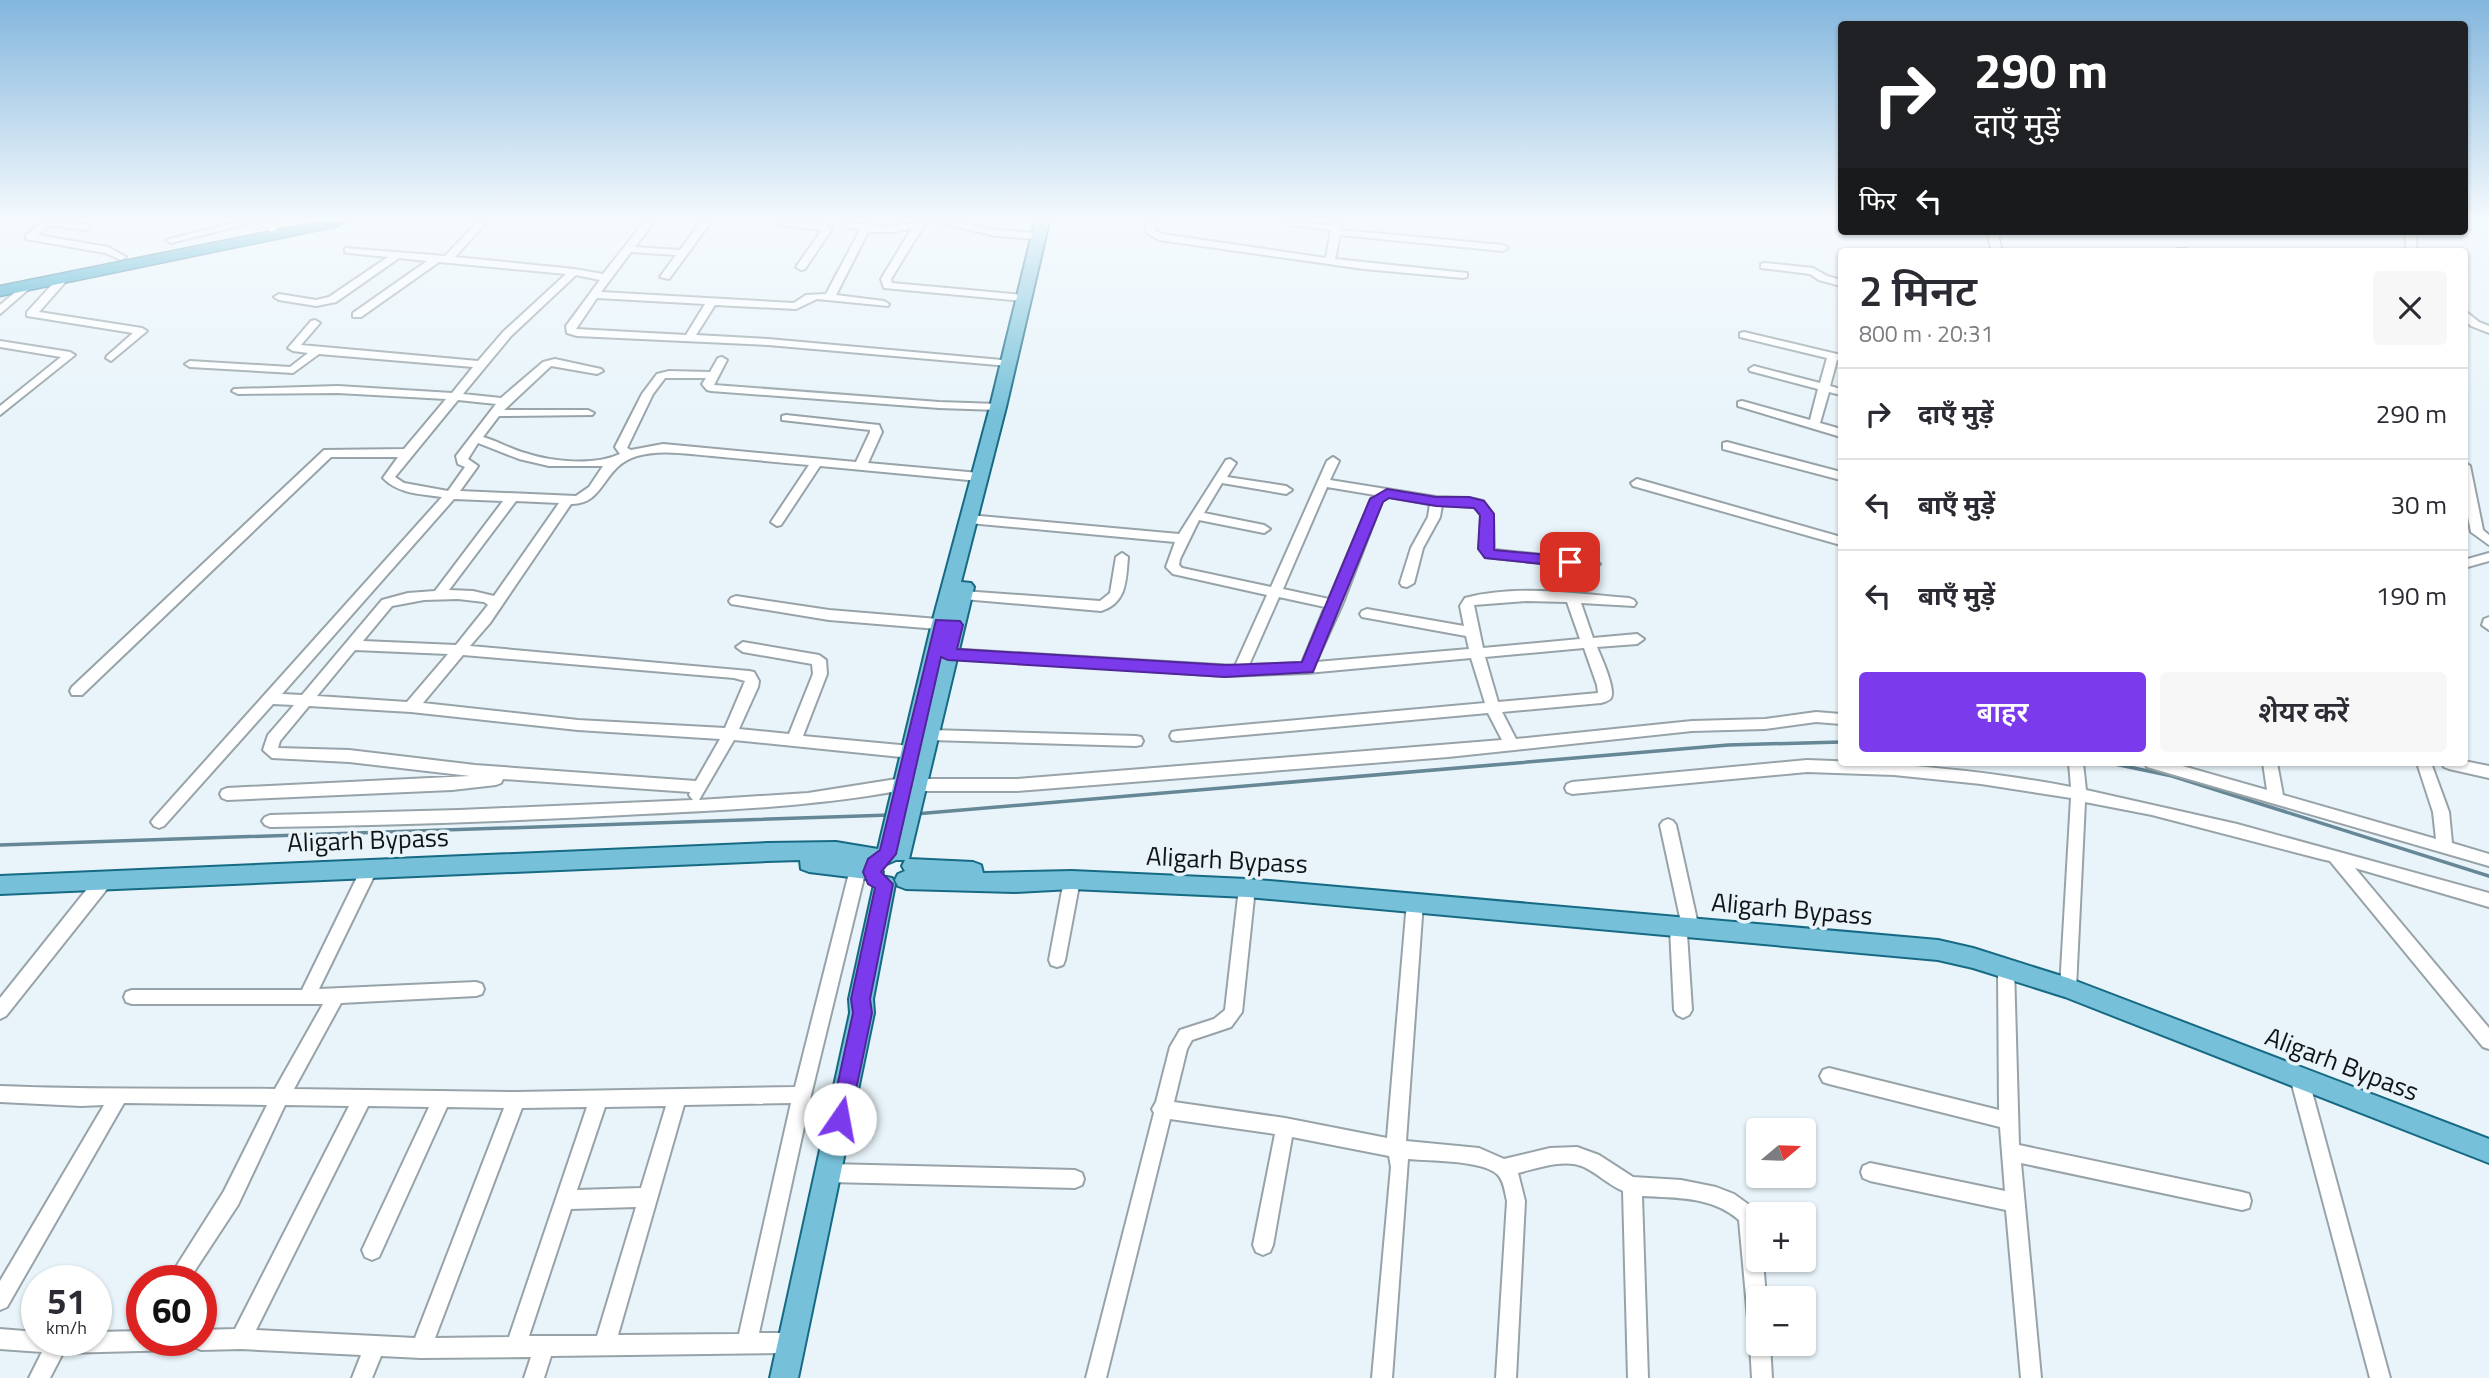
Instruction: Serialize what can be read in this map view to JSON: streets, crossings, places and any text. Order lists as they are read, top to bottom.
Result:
{
  "streets": {
    "main road": ["Aligarh Bypass"]
  },
  "north": "right",
  "page": {
    "turn": ["290 m", "दाएँ मुड़ें"],
    "then": "फिर",
    "heading": ["2 मिनट", "800 m · 20:31"],
    "list": [
      {
        "name": "दाएँ मुड़ें",
        "value": "290 m"
      },
      {
        "name": "बाएँ मुड़ें",
        "value": "30 m"
      },
      {
        "name": "बाएँ मुड़ें",
        "value": "190 m"
      }
    ],
    "buttons": ["बाहर", "शेयर करें"],
    "map_buttons": ["+", "−"],
    "speed": "51 km/h",
    "limit": "60"
  }
}
